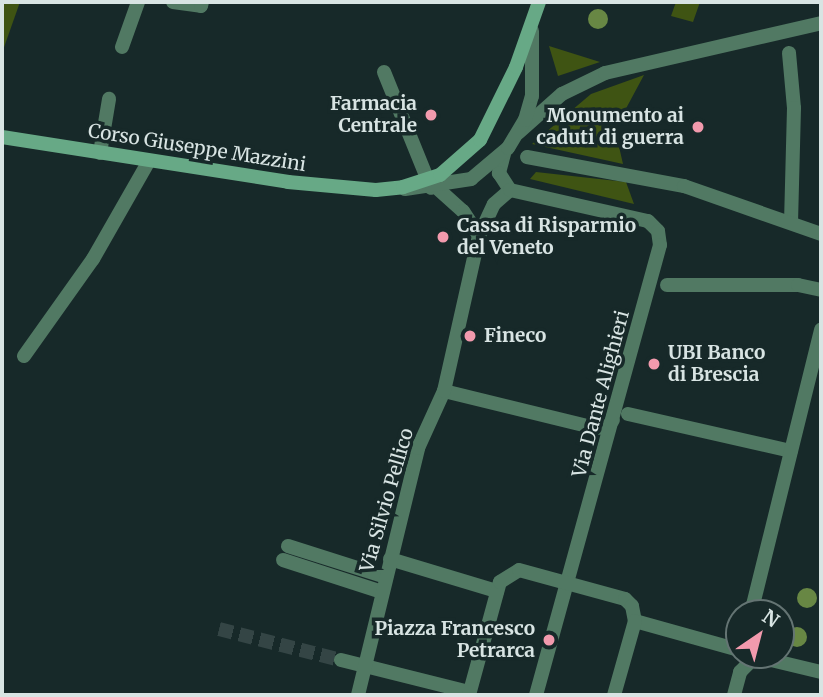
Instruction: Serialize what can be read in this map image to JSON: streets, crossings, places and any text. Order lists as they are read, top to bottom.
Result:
{
  "streets": {
    "main road": ["Corso Giuseppe Mazzini"],
    "street": ["Via Dante Alighieri", "Via Silvio Pellico"]
  },
  "places": [
    "Farmacia Centrale",
    "Monumento ai caduti di guerra",
    "Cassa di Risparmio del Veneto",
    "Fineco",
    "UBI Banco di Brescia",
    "Piazza Francesco Petrarca"
  ],
  "north": "top right"
}
